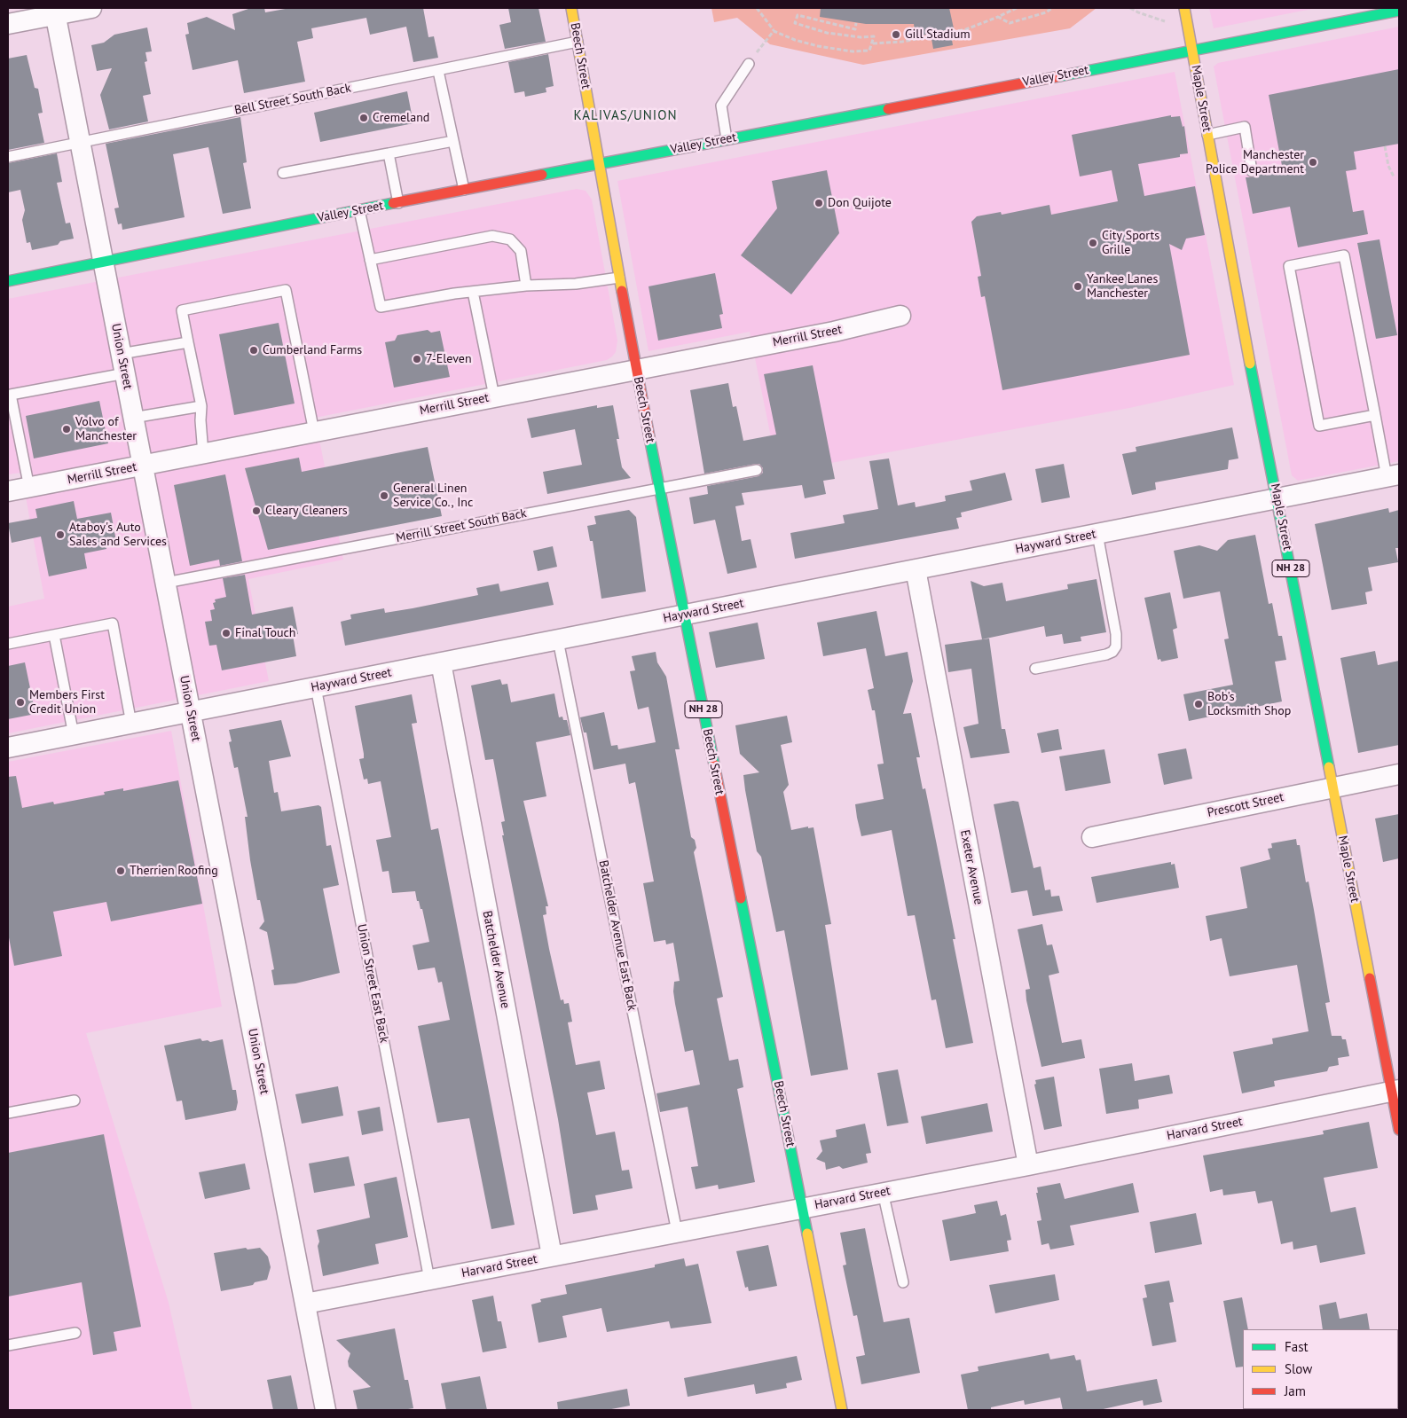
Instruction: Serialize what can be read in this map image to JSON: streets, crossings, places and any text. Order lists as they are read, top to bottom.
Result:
{
  "streets": {
    "main road": [
      "Beech Street",
      "Valley Street",
      "Maple Street",
      "NH 28"
    ],
    "street": [
      "Merrill Street",
      "Union Street",
      "Hayward Street",
      "Prescott Street",
      "Exeter Avenue",
      "Batchelder Avenue",
      "Harvard Street"
    ],
    "lane": [
      "Bell Street South Back",
      "Merrill Street South Back",
      "Batchelder Avenue East Back",
      "Union Street East Back"
    ]
  },
  "crossings": [
    ["Beech Street", "Valley Street"],
    ["Beech Street", "Bell Street South Back"],
    ["Beech Street", "Merrill Street"],
    ["Beech Street", "Merrill Street South Back"],
    ["Beech Street", "Hayward Street"],
    ["Beech Street", "Harvard Street"],
    ["Valley Street", "Maple Street"],
    ["Valley Street", "Union Street"],
    ["Maple Street", "Hayward Street"],
    ["Maple Street", "Prescott Street"],
    ["Maple Street", "Harvard Street"],
    ["Bell Street South Back", "Union Street"],
    ["Merrill Street", "Union Street"],
    ["Union Street", "Merrill Street South Back"],
    ["Union Street", "Hayward Street"],
    ["Union Street", "Harvard Street"],
    ["Hayward Street", "Exeter Avenue"],
    ["Hayward Street", "Batchelder Avenue East Back"],
    ["Hayward Street", "Batchelder Avenue"],
    ["Hayward Street", "Union Street East Back"],
    ["Exeter Avenue", "Harvard Street"],
    ["Batchelder Avenue East Back", "Harvard Street"],
    ["Batchelder Avenue", "Harvard Street"],
    ["Union Street East Back", "Harvard Street"]
  ],
  "districts": ["KALIVAS/UNION"],
  "places": [
    "Gill Stadium",
    "Cremeland",
    "Manchester Police Department",
    "Don Quijote",
    "City Sports Grille",
    "Yankee Lanes Manchester",
    "Cumberland Farms",
    "7-Eleven",
    "Volvo of Manchester",
    "General Linen Service Co., Inc",
    "Cleary Cleaners",
    "Ataboy's Auto Sales and Services",
    "Final Touch",
    "Members First Credit Union",
    "Bob's Locksmith Shop",
    "Therrien Roofing"
  ],
  "legend": ["Fast", "Slow", "Jam"]
}
